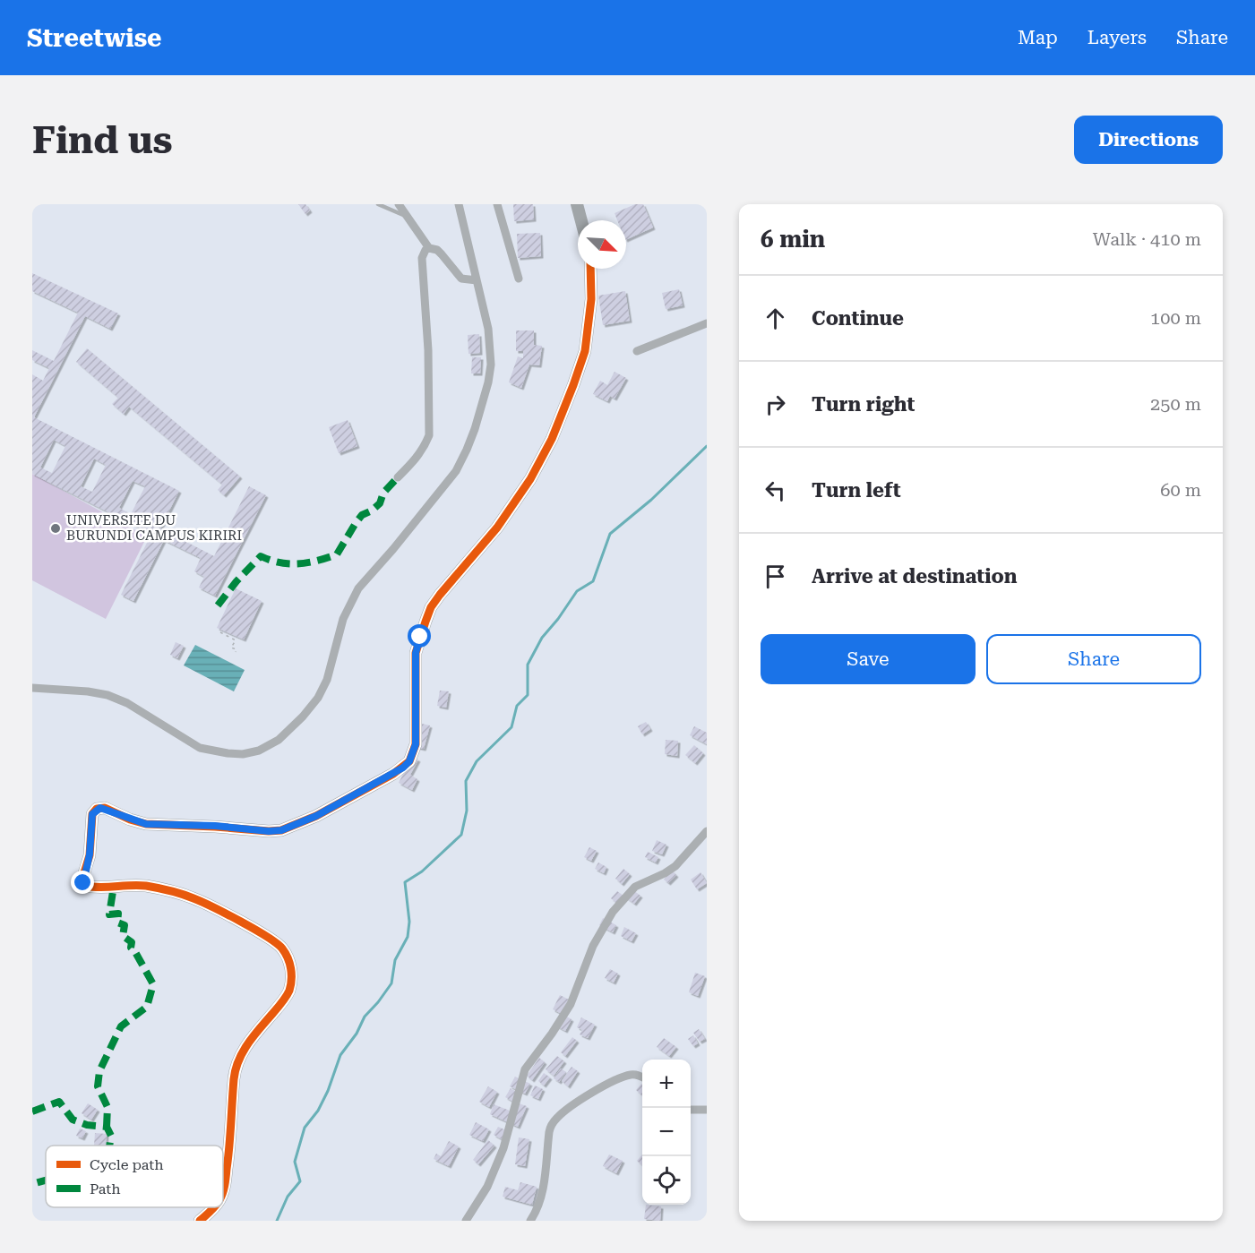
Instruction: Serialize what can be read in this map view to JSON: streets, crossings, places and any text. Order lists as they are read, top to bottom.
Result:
{
  "places": ["UNIVERSITE DU BURUNDI CAMPUS KIRIRI"],
  "legend": ["Cycle path", "Path"],
  "north": "bottom right",
  "page": {
    "header": "Streetwise",
    "nav": ["Map", "Layers", "Share"],
    "buttons": [
      "Directions",
      ["Save", "Share"]
    ],
    "title": "Find us",
    "heading": ["6 min", "Walk · 410 m"],
    "list": [
      ["Continue", "100 m"],
      ["Turn right", "250 m"],
      ["Turn left", "60 m"],
      "Arrive at destination"
    ],
    "map_buttons": ["+", "−"]
  }
}
